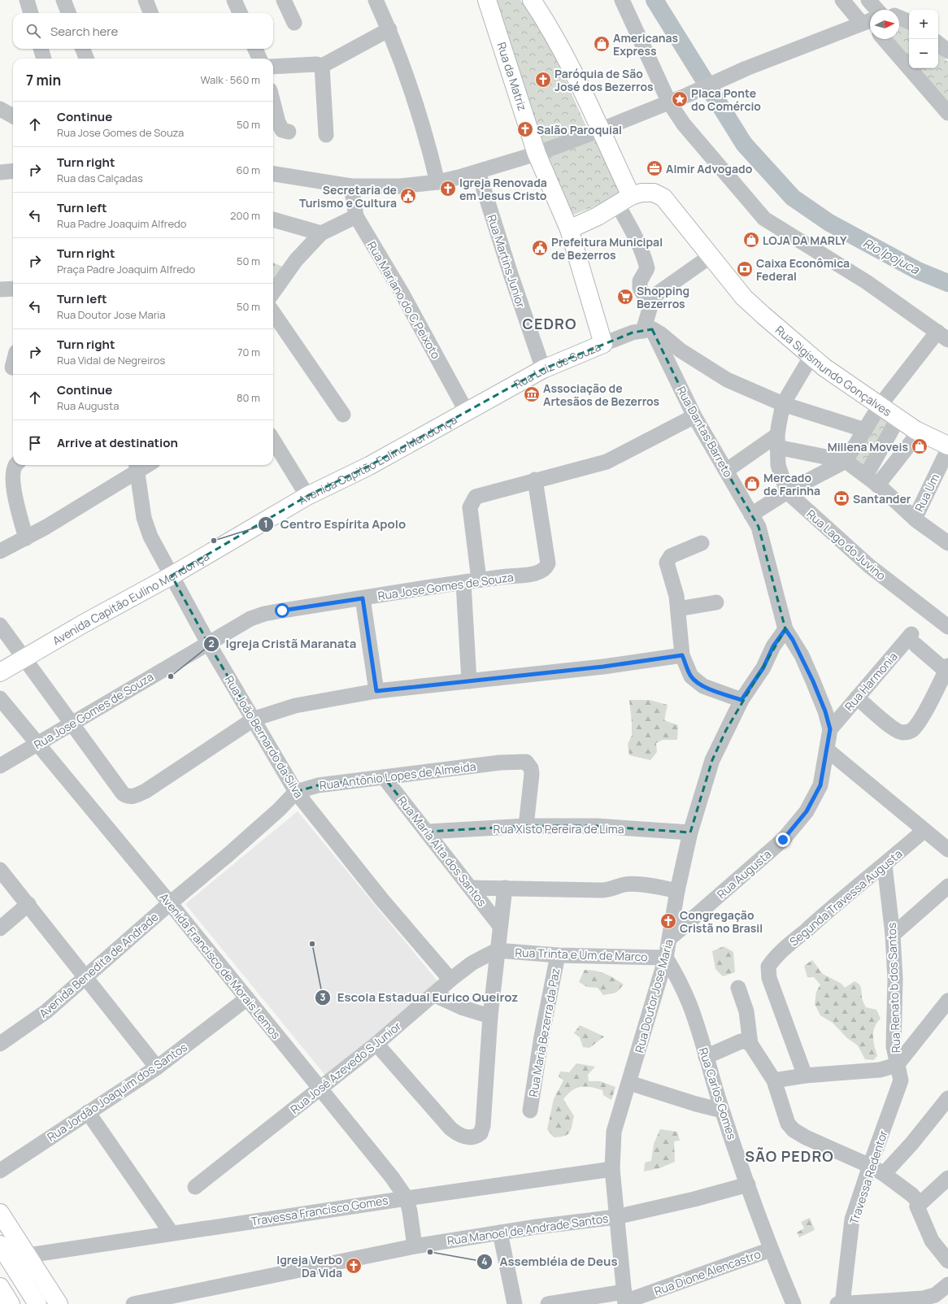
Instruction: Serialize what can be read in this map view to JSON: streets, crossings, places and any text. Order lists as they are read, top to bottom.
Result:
{
  "streets": {
    "main road": [
      "Rua da Matriz",
      "Rua Luiz de Souza",
      "Rua Sigismundo Gonçalves",
      "Avenida Capitão Eulino Mendonça"
    ],
    "street": [
      "Rua Martins Junior",
      "Rua Mariano do C Peixoto",
      "Rua Dantas Barreto",
      "Rua Um",
      "Rua Lago do Juvino",
      "Rua Jose Gomes de Souza",
      "Rua Harmonia",
      "Rua João Bernardo da Silva",
      "Rua Antônio Lopes de Almeida",
      "Rua Xisto Pereira de Lima",
      "Rua Maria Alta dos Santos",
      "Rua Augusta",
      "Segunda Travessa Augusta",
      "Rua Trinta e Um de Marco",
      "Avenida Benedita de Andrade",
      "Avenida Francisco de Morais Lemos",
      "Rua Renato b dos Santos",
      "Rua Doutor Jose Maria",
      "Rua Maria Bezerra da Paz",
      "Rua José Azevedo S Junior",
      "Rua Jordão Joaquim dos Santos",
      "Rua Carlos Gomes",
      "Travessa Redentor",
      "Travessa Francisco Gomes",
      "Rua Manoel de Andrade Santos",
      "Rua Dione Alencastro"
    ]
  },
  "crossings": [
    ["Rua da Matriz", "Rua Luiz de Souza"],
    ["Rua Martins Junior", "Rua Luiz de Souza"],
    ["Rua Mariano do C Peixoto", "Rua Luiz de Souza"],
    ["Rua Mariano do C Peixoto", "Avenida Capitão Eulino Mendonça"],
    ["Rua Luiz de Souza", "Rua Dantas Barreto"],
    ["Rua Luiz de Souza", "Avenida Capitão Eulino Mendonça"],
    ["Rua Dantas Barreto", "Rua Harmonia"],
    ["Rua Dantas Barreto", "Rua Augusta"],
    ["Rua Dantas Barreto", "Rua Doutor Jose Maria"],
    ["Avenida Capitão Eulino Mendonça", "Rua João Bernardo da Silva"],
    ["Rua Jose Gomes de Souza", "Rua João Bernardo da Silva"],
    ["Rua Jose Gomes de Souza", "Avenida Francisco de Morais Lemos"],
    ["Rua Harmonia", "Rua Augusta"],
    ["Rua João Bernardo da Silva", "Rua Antônio Lopes de Almeida"],
    ["Rua João Bernardo da Silva", "Avenida Benedita de Andrade"],
    ["Rua João Bernardo da Silva", "Rua José Azevedo S Junior"],
    ["Rua Antônio Lopes de Almeida", "Rua Xisto Pereira de Lima"],
    ["Rua Antônio Lopes de Almeida", "Rua Maria Alta dos Santos"],
    ["Rua Antônio Lopes de Almeida", "Avenida Benedita de Andrade"],
    ["Rua Xisto Pereira de Lima", "Rua Maria Alta dos Santos"],
    ["Rua Xisto Pereira de Lima", "Rua Doutor Jose Maria"],
    ["Rua Augusta", "Rua Doutor Jose Maria"],
    ["Segunda Travessa Augusta", "Rua Renato b dos Santos"],
    ["Rua Trinta e Um de Marco", "Rua Doutor Jose Maria"],
    ["Rua Trinta e Um de Marco", "Rua Maria Bezerra da Paz"],
    ["Rua Trinta e Um de Marco", "Rua José Azevedo S Junior"],
    ["Rua Trinta e Um de Marco", "Rua Carlos Gomes"],
    ["Avenida Benedita de Andrade", "Avenida Francisco de Morais Lemos"],
    ["Avenida Francisco de Morais Lemos", "Rua José Azevedo S Junior"],
    ["Avenida Francisco de Morais Lemos", "Rua Jordão Joaquim dos Santos"],
    ["Avenida Francisco de Morais Lemos", "Travessa Francisco Gomes"],
    ["Avenida Francisco de Morais Lemos", "Rua Manoel de Andrade Santos"],
    ["Rua Renato b dos Santos", "Travessa Redentor"],
    ["Rua Doutor Jose Maria", "Rua Carlos Gomes"],
    ["Rua Doutor Jose Maria", "Travessa Francisco Gomes"],
    ["Rua Doutor Jose Maria", "Rua Manoel de Andrade Santos"],
    ["Rua Doutor Jose Maria", "Rua Dione Alencastro"],
    ["Rua Carlos Gomes", "Rua Manoel de Andrade Santos"],
    ["Rua Carlos Gomes", "Rua Dione Alencastro"]
  ],
  "districts": ["CEDRO", "SÃO PEDRO"],
  "water": ["Rio Ipojuca"],
  "places": {
    "shop": [
      "Americanas Express",
      "LOJA DA MARLY",
      "Millena Moveis",
      "Mercado de Farinha"
    ],
    "church": [
      "Paróquia de São José dos Bezerros",
      "Salão Paroquial",
      "Igreja Renovada em Jesus Cristo",
      "Congregação Cristã no Brasil",
      "Igreja Verbo Da Vida"
    ],
    "place": ["Placa Ponte do Comércio"],
    "office": ["Almir Advogado"],
    "public building": ["Secretaria de Turismo e Cultura", "Prefeitura Municipal de Bezerros"],
    "bank": ["Caixa Econômica Federal", "Santander"],
    "supermarket": ["Shopping Bezerros"],
    "museum": ["Associação de Artesãos de Bezerros"],
    "other": [
      "Centro Espírita Apolo",
      "Igreja Cristã Maranata",
      "Escola Estadual Eurico Queiroz",
      "Assembléia de Deus"
    ]
  },
  "north": "right",
  "page": {
    "map_buttons": ["+", "−"],
    "search": "Search here",
    "heading": ["7 min", "Walk · 560 m"],
    "list": [
      ["Continue", "Rua Jose Gomes de Souza", "50 m"],
      ["Turn right", "Rua das Calçadas", "60 m"],
      ["Turn left", "Rua Padre Joaquim Alfredo", "200 m"],
      ["Turn right", "Praça Padre Joaquim Alfredo", "50 m"],
      ["Turn left", "Rua Doutor Jose Maria", "50 m"],
      ["Turn right", "Rua Vidal de Negreiros", "70 m"],
      ["Continue", "Rua Augusta", "80 m"],
      "Arrive at destination"
    ]
  }
}
